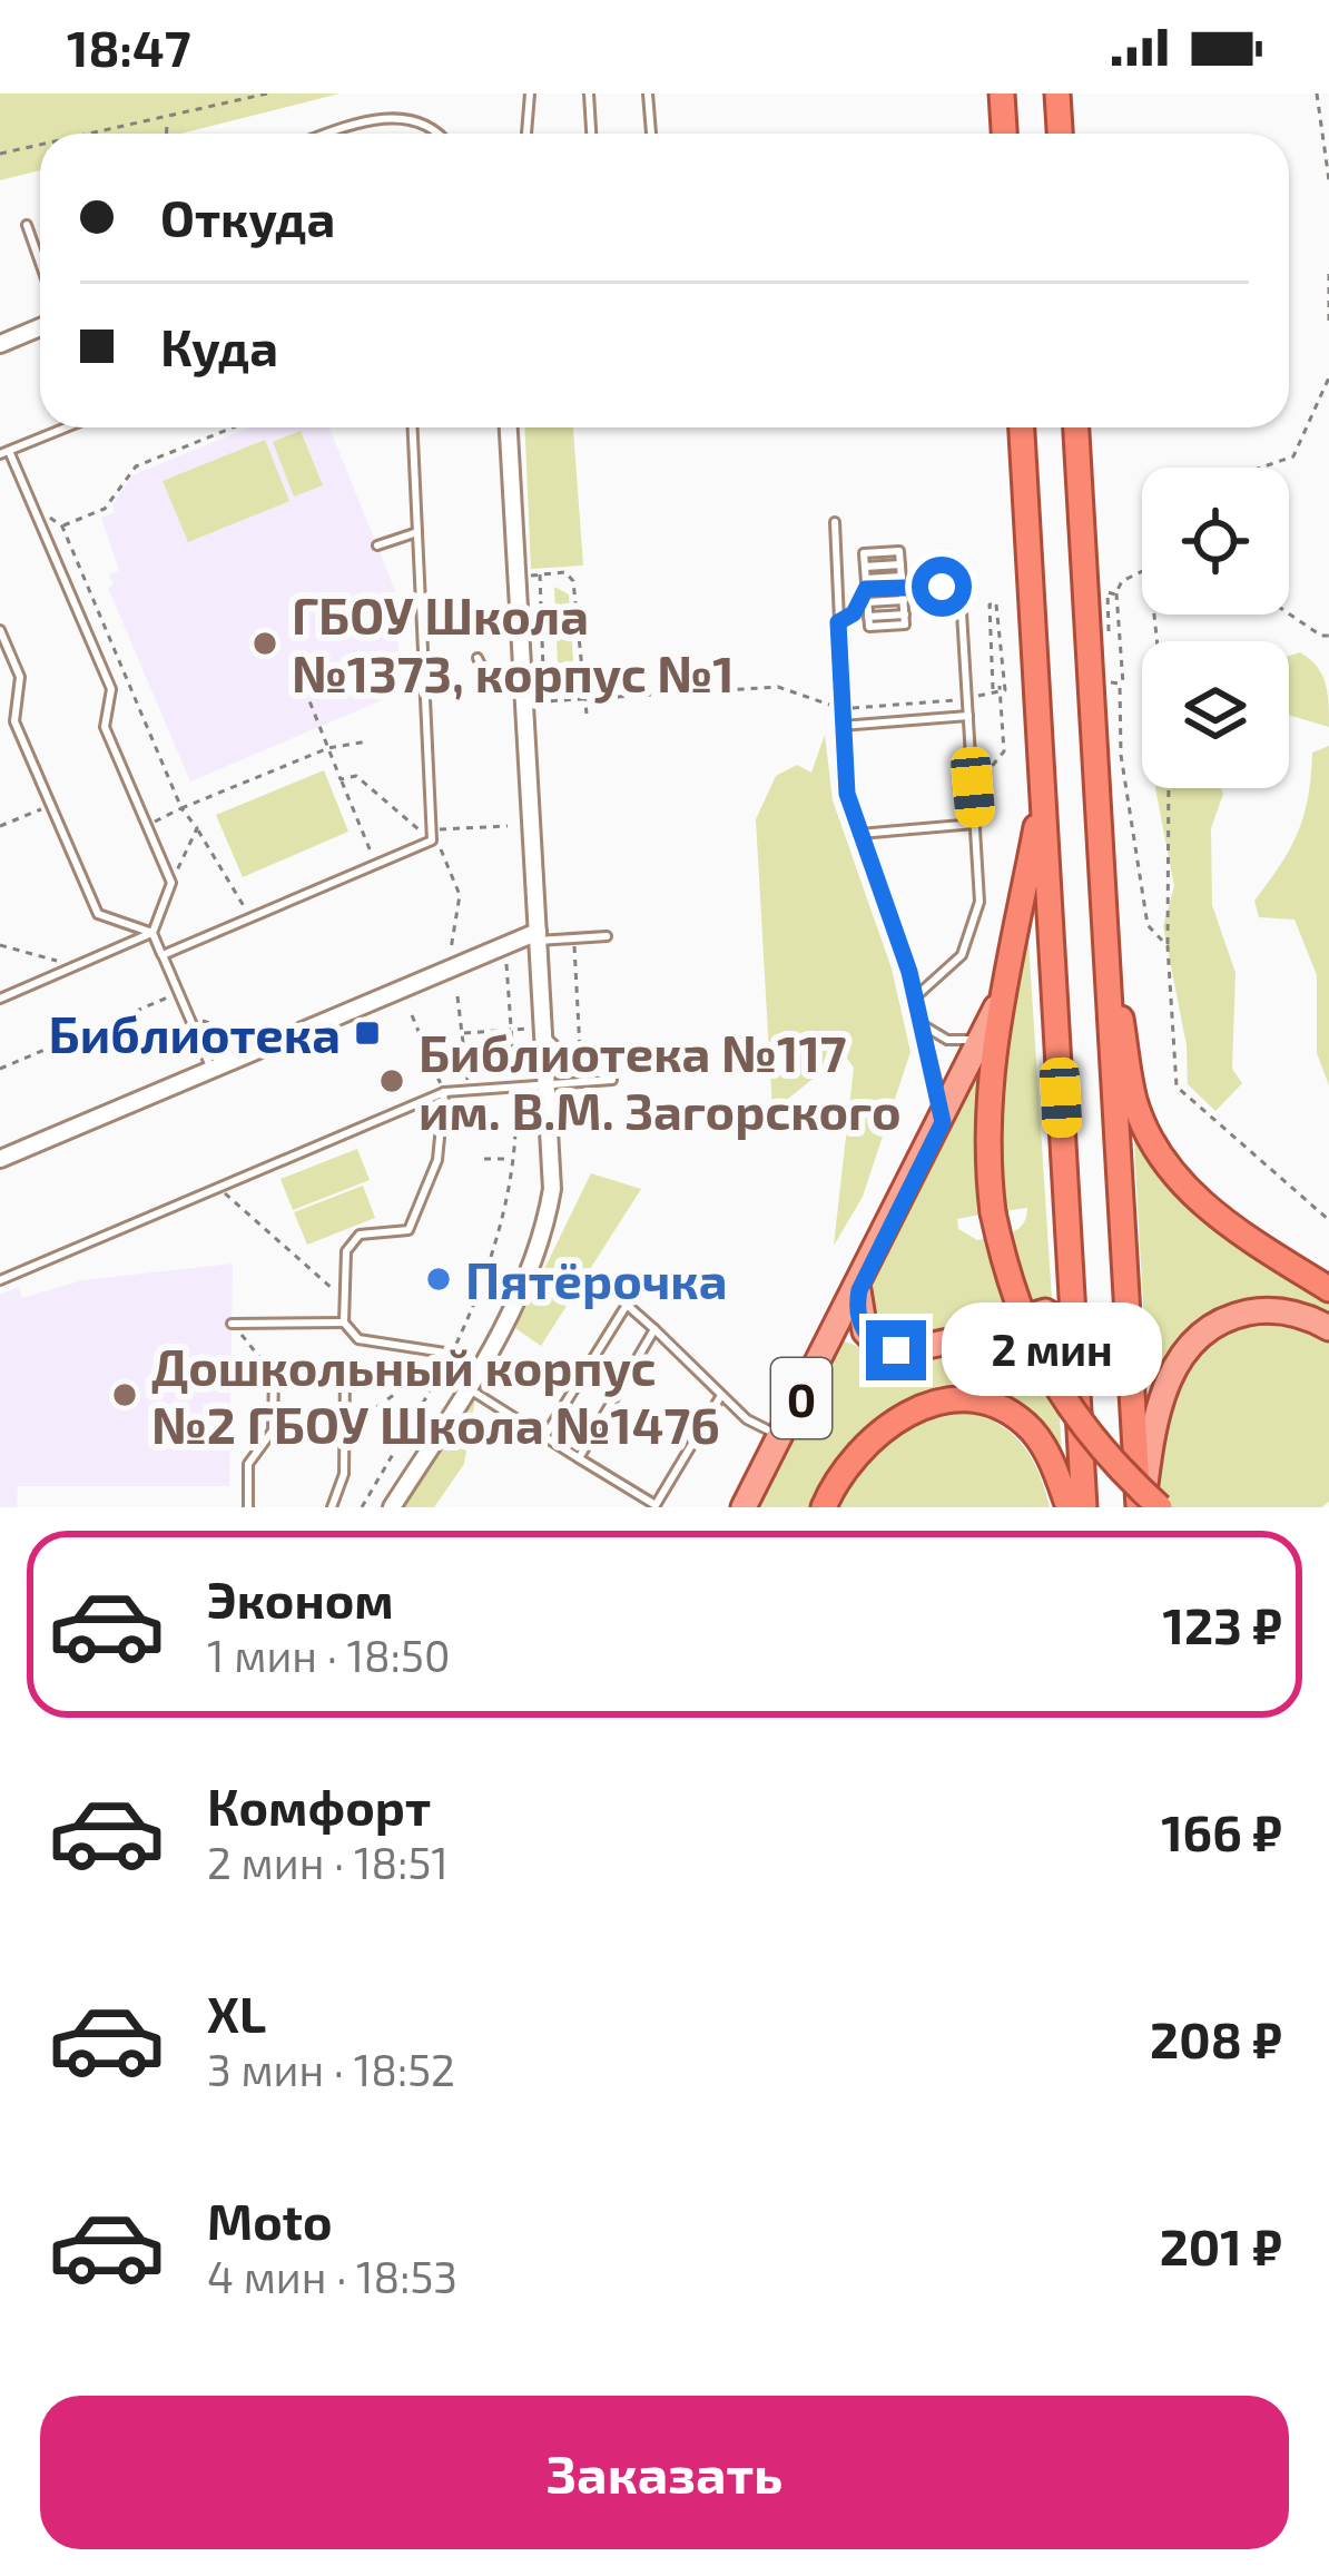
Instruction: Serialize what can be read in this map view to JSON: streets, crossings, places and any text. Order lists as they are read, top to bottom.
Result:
{
  "streets": {
    "highway": ["0"]
  },
  "places": {
    "other": [
      "ГБОУ Школа №1373, корпус №1",
      "Библиотека №117 им. В.М. Загорского",
      "Пятёрочка",
      "Дошкольный корпус №2 ГБОУ Школа №1476"
    ],
    "transit": ["Библиотека"]
  },
  "page": {
    "status": "18:47",
    "banner": ["Откуда", "Куда"],
    "bubble": "2 мин",
    "list": [
      {
        "name": "Эконом",
        "note": "1 мин · 18:50",
        "value": "123 ₽"
      },
      {
        "name": "Комфорт",
        "note": "2 мин · 18:51",
        "value": "166 ₽"
      },
      {
        "name": "XL",
        "note": "3 мин · 18:52",
        "value": "208 ₽"
      },
      {
        "name": "Moto",
        "note": "4 мин · 18:53",
        "value": "201 ₽"
      }
    ],
    "buttons": "Заказать"
  }
}
